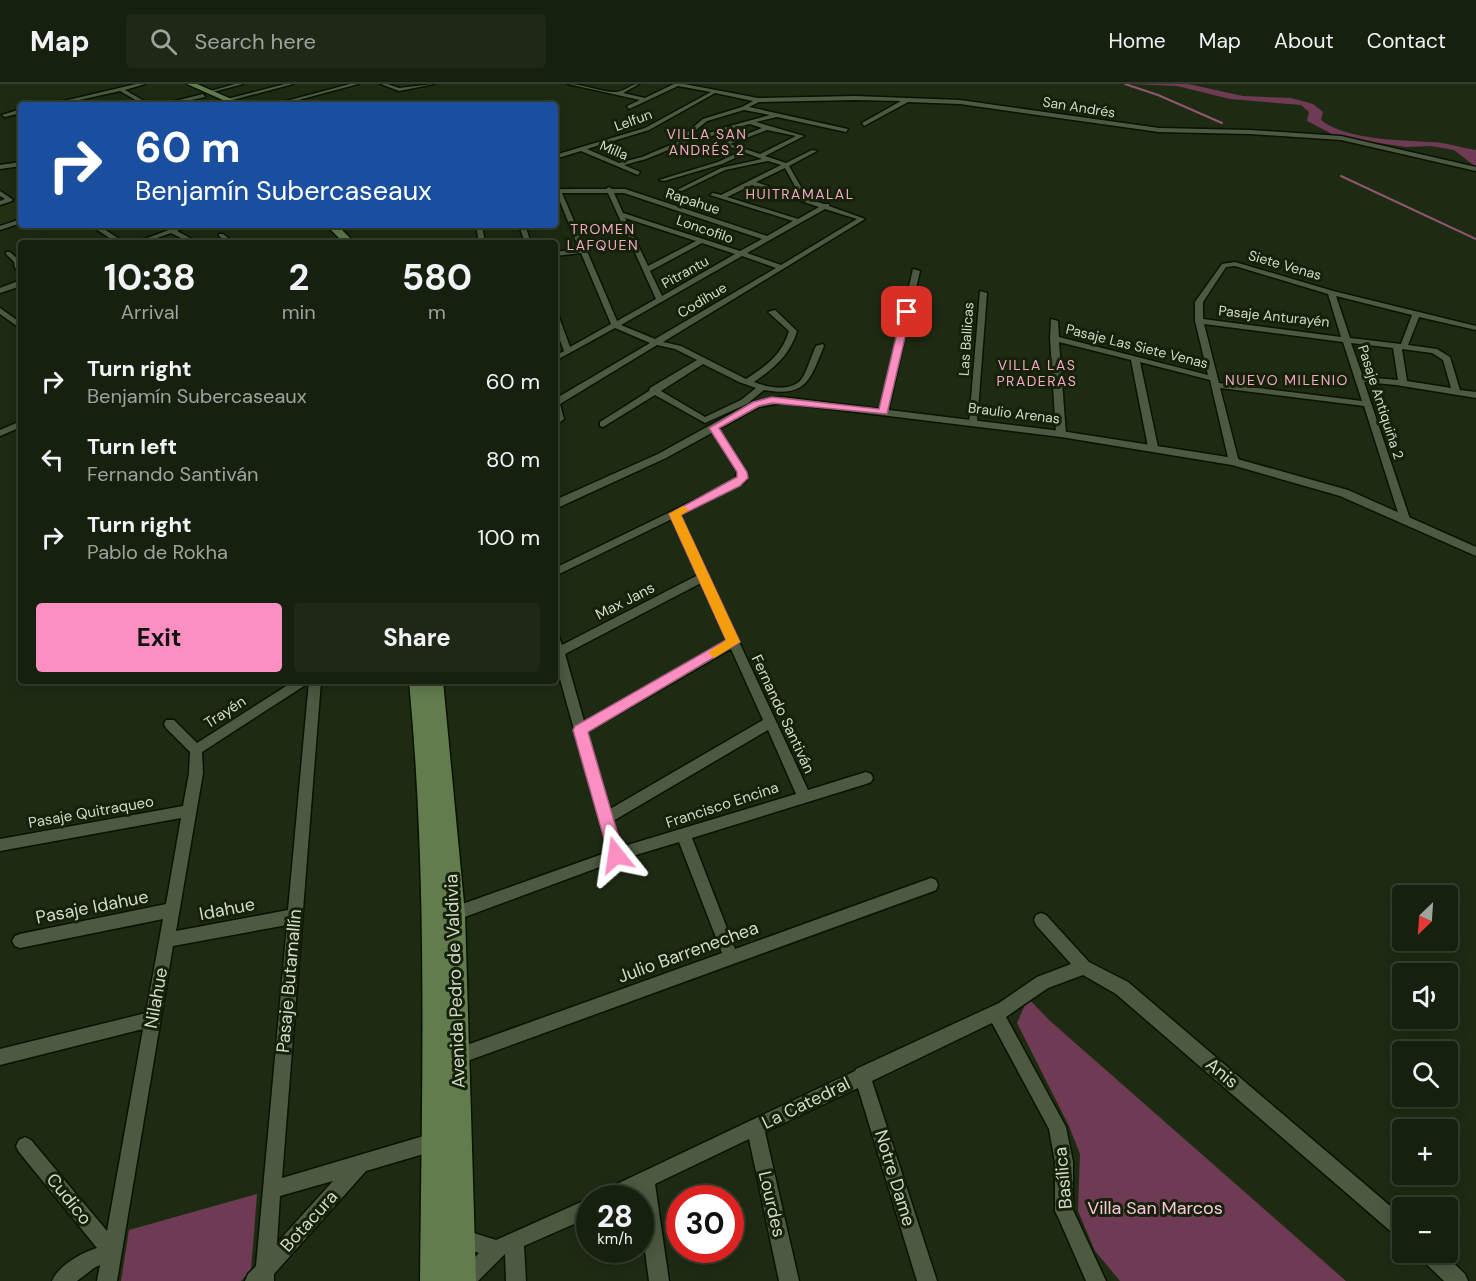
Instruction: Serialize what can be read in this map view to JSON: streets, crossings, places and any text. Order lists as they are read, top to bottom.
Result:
{
  "streets": {
    "main road": ["Avenida Pedro de Valdivia"],
    "street": [
      "San Andrés",
      "Lelfun",
      "Milla",
      "Rapahue",
      "Loncofilo",
      "Siete Venas",
      "Pitrantu",
      "Codihue",
      "Pasaje Anturayén",
      "Las Ballicas",
      "Pasaje Las Siete Venas",
      "Pasaje Antiquiña 2",
      "Braulio Arenas",
      "Max Jans",
      "Trayén",
      "Fernando Santiván",
      "Francisco Encina",
      "Pasaje Quitraqueo",
      "Pasaje Idahue",
      "Idahue",
      "Julio Barrenechea",
      "Pasaje Butamallín",
      "Nilahue",
      "Anis",
      "La Catedral",
      "Notre Dame",
      "Basílica",
      "Cudico",
      "Lourdes",
      "Botacura"
    ]
  },
  "crossings": [
    ["San Andrés", "Lelfun"],
    ["Lelfun", "Milla"],
    ["Rapahue", "Pitrantu"],
    ["Loncofilo", "Pitrantu"],
    ["Loncofilo", "Codihue"],
    ["Siete Venas", "Pasaje Anturayén"],
    ["Siete Venas", "Pasaje Las Siete Venas"],
    ["Siete Venas", "Pasaje Antiquiña 2"],
    ["Siete Venas", "Braulio Arenas"],
    ["Pitrantu", "Codihue"],
    ["Pasaje Anturayén", "Pasaje Antiquiña 2"],
    ["Las Ballicas", "Braulio Arenas"],
    ["Pasaje Las Siete Venas", "Pasaje Antiquiña 2"],
    ["Pasaje Antiquiña 2", "Braulio Arenas"],
    ["Max Jans", "Fernando Santiván"],
    ["Trayén", "Nilahue"],
    ["Fernando Santiván", "Francisco Encina"],
    ["Francisco Encina", "Avenida Pedro de Valdivia"],
    ["Pasaje Quitraqueo", "Nilahue"],
    ["Pasaje Idahue", "Nilahue"],
    ["Idahue", "Pasaje Butamallín"],
    ["Idahue", "Nilahue"],
    ["Julio Barrenechea", "Avenida Pedro de Valdivia"],
    ["Pasaje Butamallín", "Botacura"],
    ["Avenida Pedro de Valdivia", "Botacura"],
    ["Nilahue", "Cudico"],
    ["Anis", "La Catedral"],
    ["La Catedral", "Notre Dame"],
    ["La Catedral", "Basílica"],
    ["La Catedral", "Lourdes"]
  ],
  "districts": [
    "VILLA SAN ANDRÉS 2",
    "HUITRAMALAL",
    "TROMEN LAFQUEN",
    "VILLA LAS PRADERAS",
    "NUEVO MILENIO"
  ],
  "parks": ["Villa San Marcos"],
  "north": "bottom left",
  "page": {
    "header": "Map",
    "search": "Search here",
    "nav": [
      "Home",
      "Map",
      "About",
      "Contact"
    ],
    "turn": ["60 m", "Benjamín Subercaseaux"],
    "eta": [
      "10:38",
      "Arrival",
      "2",
      "min",
      "580",
      "m"
    ],
    "list": [
      {
        "name": "Turn right",
        "note": "Benjamín Subercaseaux",
        "value": "60 m"
      },
      {
        "name": "Turn left",
        "note": "Fernando Santiván",
        "value": "80 m"
      },
      {
        "name": "Turn right",
        "note": "Pablo de Rokha",
        "value": "100 m"
      }
    ],
    "buttons": ["Exit", "Share"],
    "map_buttons": ["+", "−"],
    "speed": "28 km/h",
    "limit": "30"
  }
}
